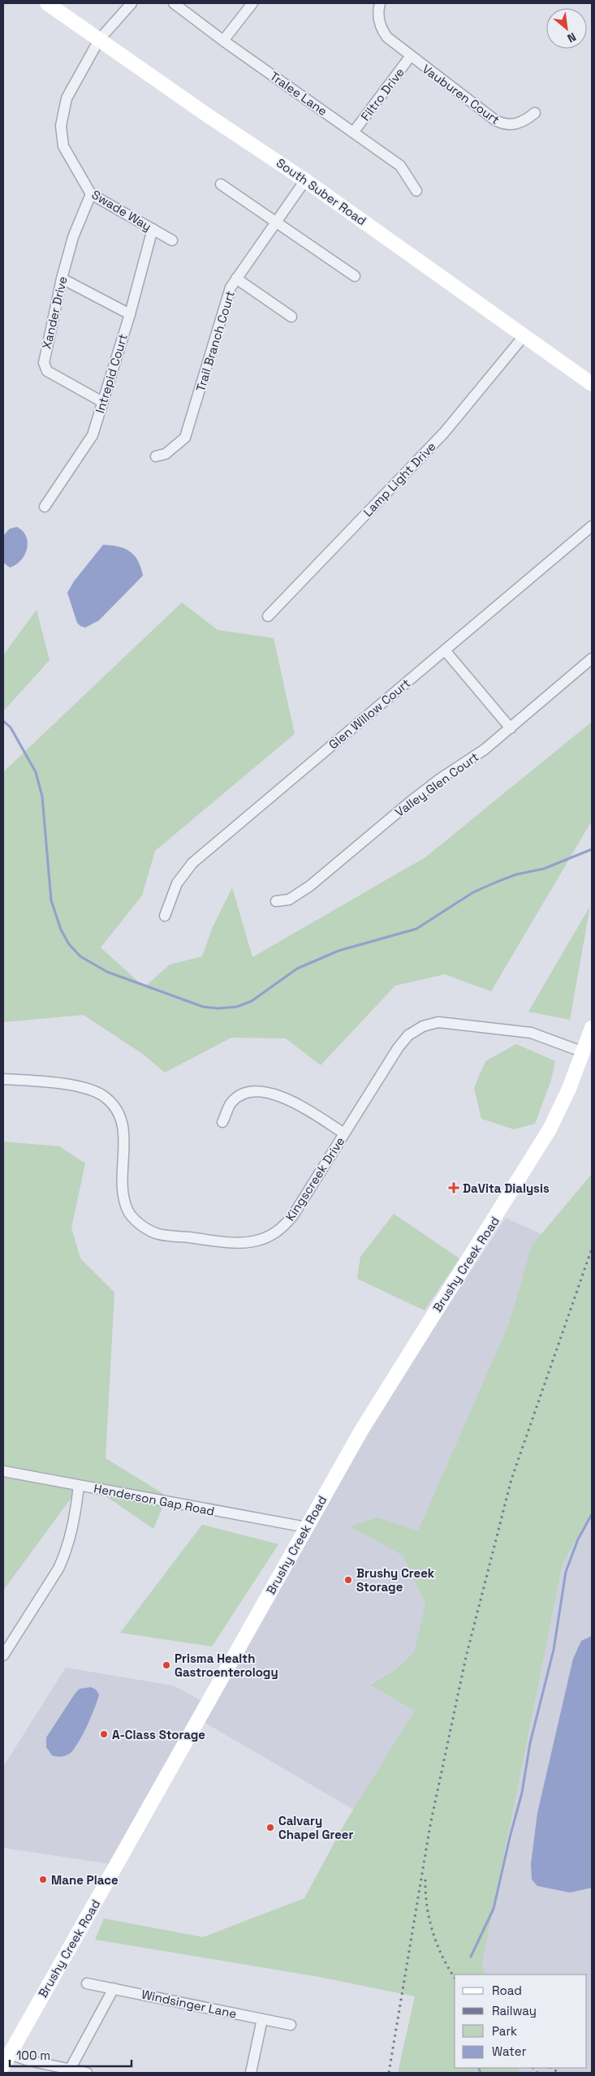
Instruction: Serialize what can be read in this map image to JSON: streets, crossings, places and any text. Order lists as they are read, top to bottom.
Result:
{
  "streets": {
    "main road": ["South Suber Road", "Brushy Creek Road"],
    "street": [
      "Tralee Lane",
      "Filtro Drive",
      "Vauburen Court",
      "Swade Way",
      "Xander Drive",
      "Trail Branch Court",
      "Intrepid Court",
      "Lamp Light Drive",
      "Glen Willow Court",
      "Valley Glen Court",
      "Kingscreek Drive",
      "Henderson Gap Road",
      "Windsinger Lane"
    ]
  },
  "crossings": [
    ["Tralee Lane", "Filtro Drive"],
    ["Filtro Drive", "Vauburen Court"],
    ["South Suber Road", "Swade Way"],
    ["South Suber Road", "Trail Branch Court"],
    ["South Suber Road", "Lamp Light Drive"],
    ["Swade Way", "Xander Drive"],
    ["Swade Way", "Intrepid Court"],
    ["Xander Drive", "Intrepid Court"],
    ["Kingscreek Drive", "Brushy Creek Road"],
    ["Brushy Creek Road", "Henderson Gap Road"]
  ],
  "places": {
    "health": ["DaVita Dialysis"],
    "other": [
      "Brushy Creek Storage",
      "Prisma Health Gastroenterology",
      "A-Class Storage",
      "Calvary Chapel Greer",
      "Mane Place"
    ]
  },
  "legend": [
    "Road",
    "Railway",
    "Park",
    "Water"
  ],
  "scale_bar": "100 m",
  "north": "bottom right"
}
